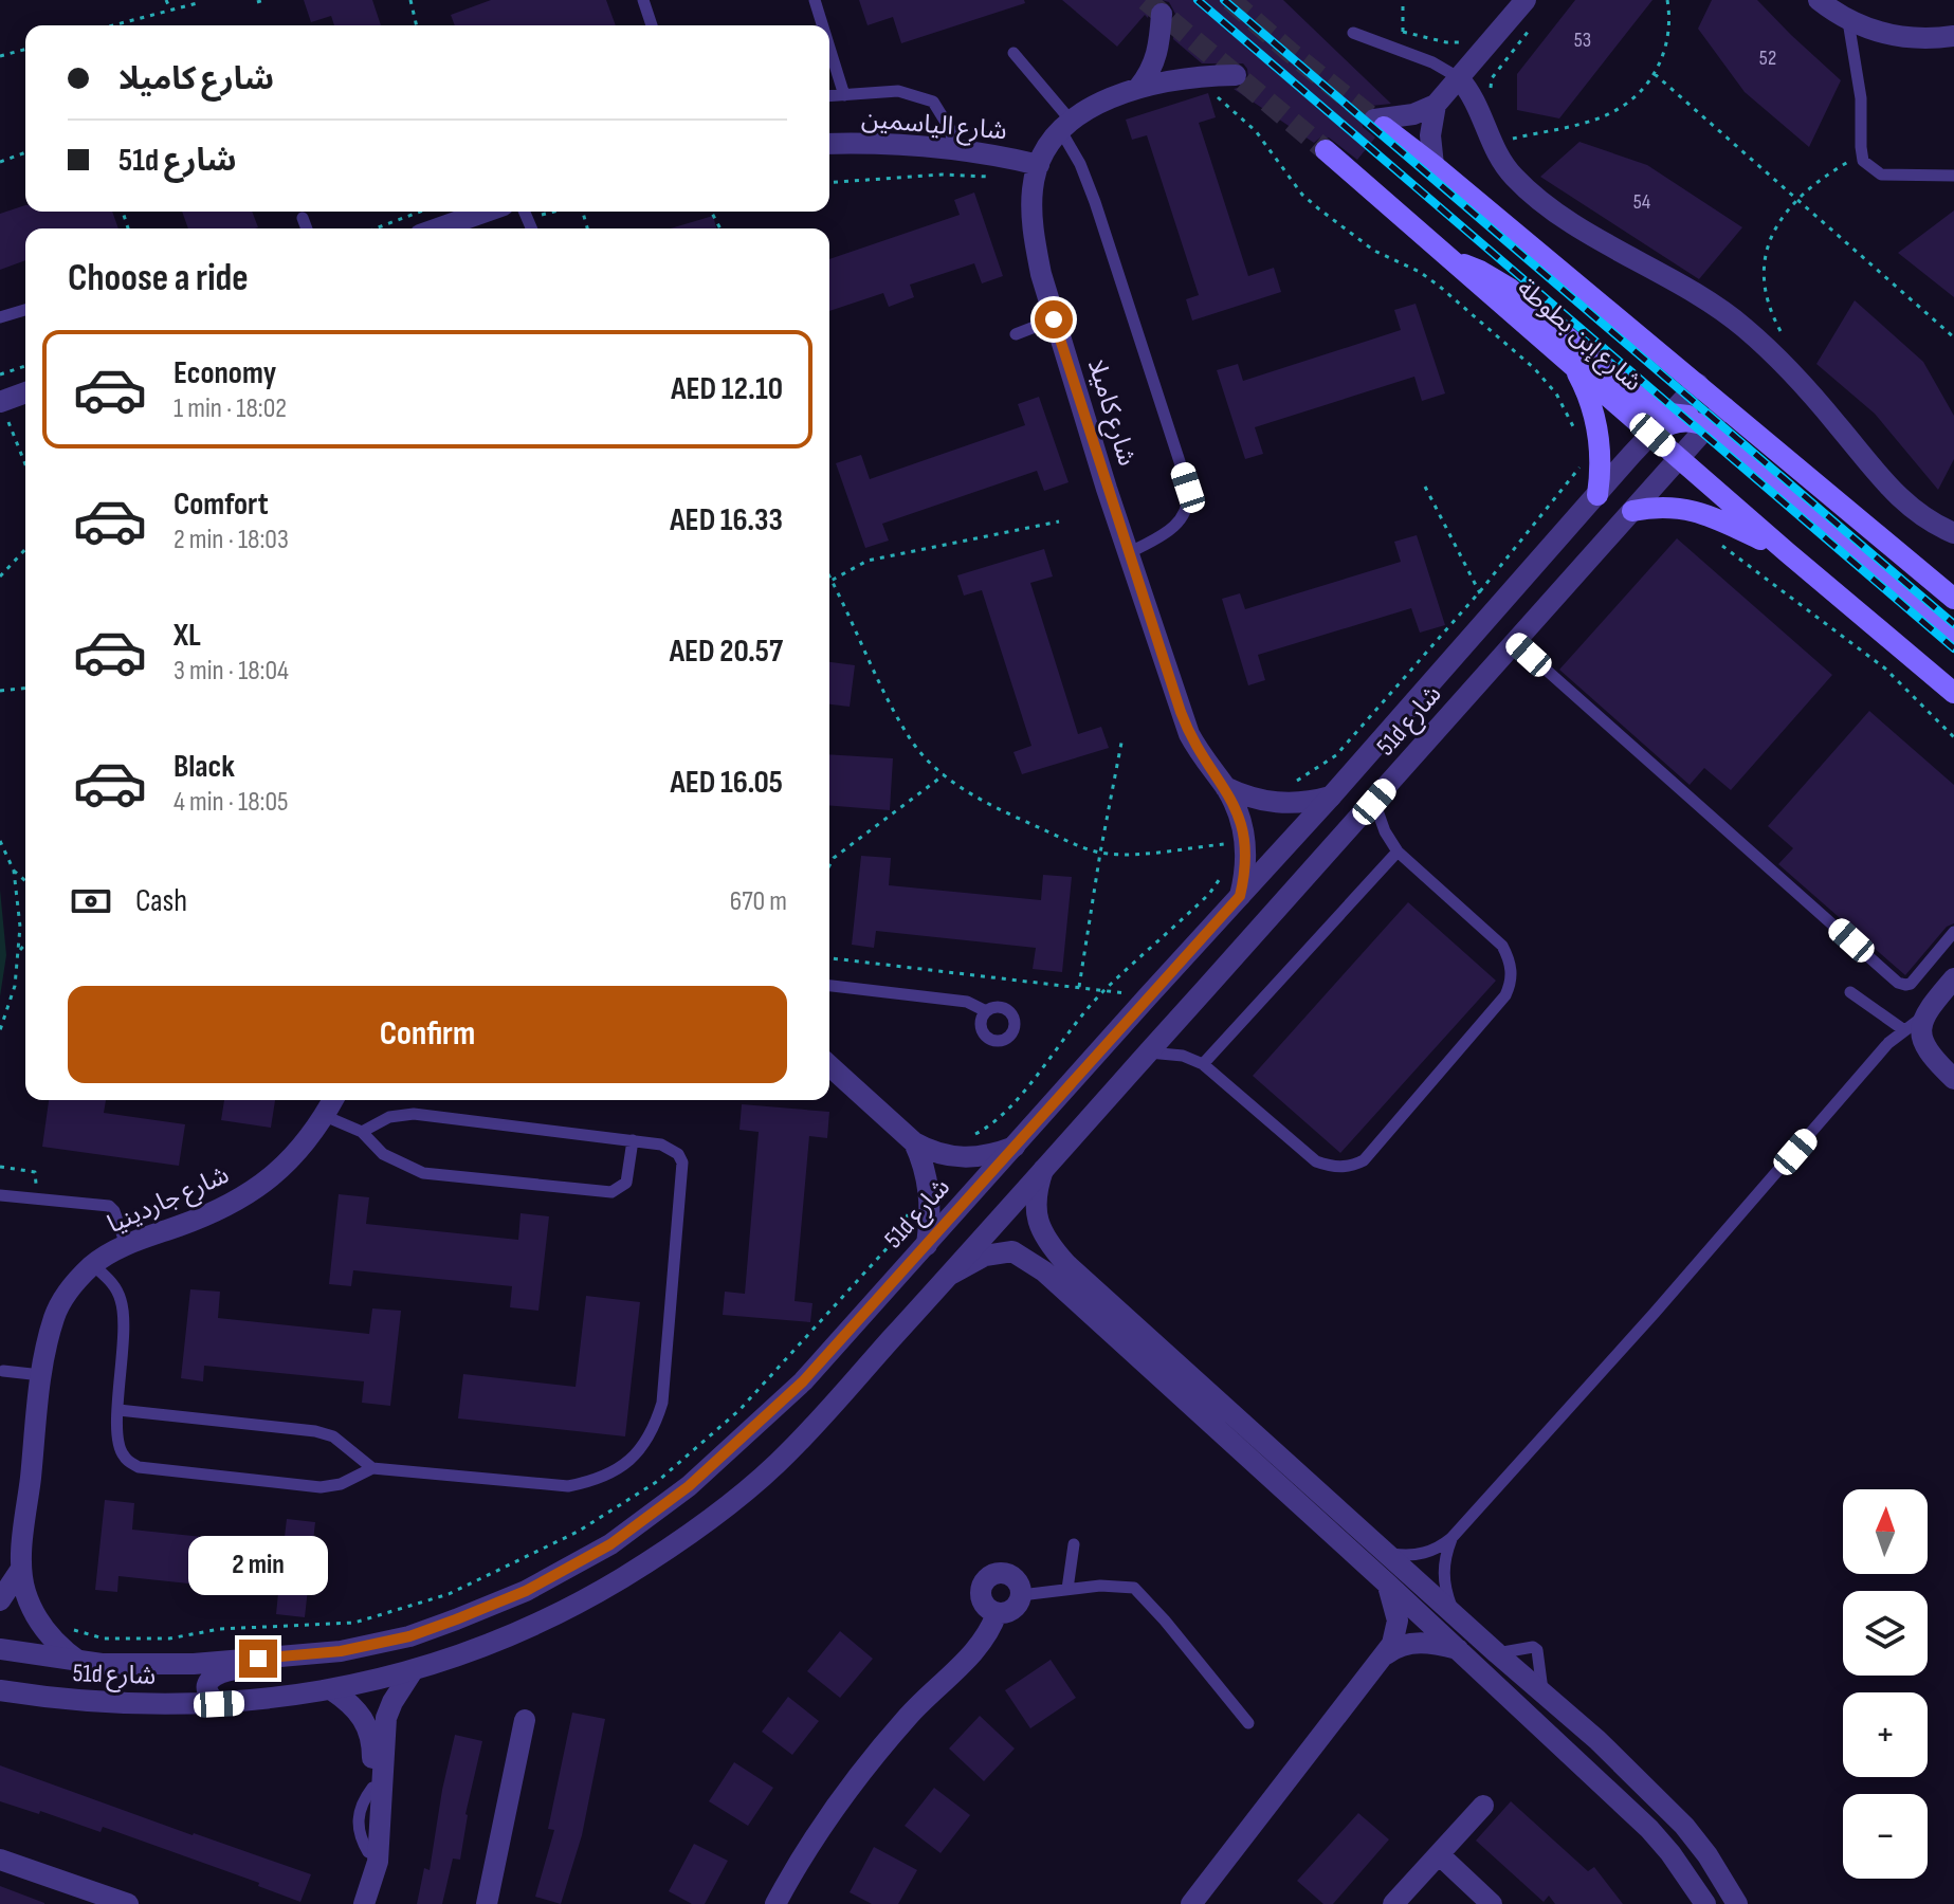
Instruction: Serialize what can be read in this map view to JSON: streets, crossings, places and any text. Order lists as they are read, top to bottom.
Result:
{
  "streets": {
    "main road": ["شارع إبن بطوطة"],
    "street": [
      "شارع الياسمين",
      "شارع كاميلا",
      "51d شارع",
      "شارع جاردينيا"
    ]
  },
  "crossings": [
    ["شارع الياسمين", "شارع كاميلا"],
    ["شارع إبن بطوطة", "51d شارع"],
    ["شارع كاميلا", "51d شارع"],
    ["51d شارع", "شارع جاردينيا"]
  ],
  "house_numbers": ["53", "52", "54"],
  "north": "top",
  "page": {
    "banner": ["شارع كاميلا", "51d شارع"],
    "heading": "Choose a ride",
    "list": [
      {
        "name": "Economy",
        "note": "1 min · 18:02",
        "value": "AED 12.10"
      },
      {
        "name": "Comfort",
        "note": "2 min · 18:03",
        "value": "AED 16.33"
      },
      {
        "name": "XL",
        "note": "3 min · 18:04",
        "value": "AED 20.57"
      },
      {
        "name": "Black",
        "note": "4 min · 18:05",
        "value": "AED 16.05"
      }
    ],
    "pay": ["Cash", "670 m"],
    "buttons": "Confirm",
    "map_buttons": ["+", "−"],
    "bubble": "2 min"
  }
}
